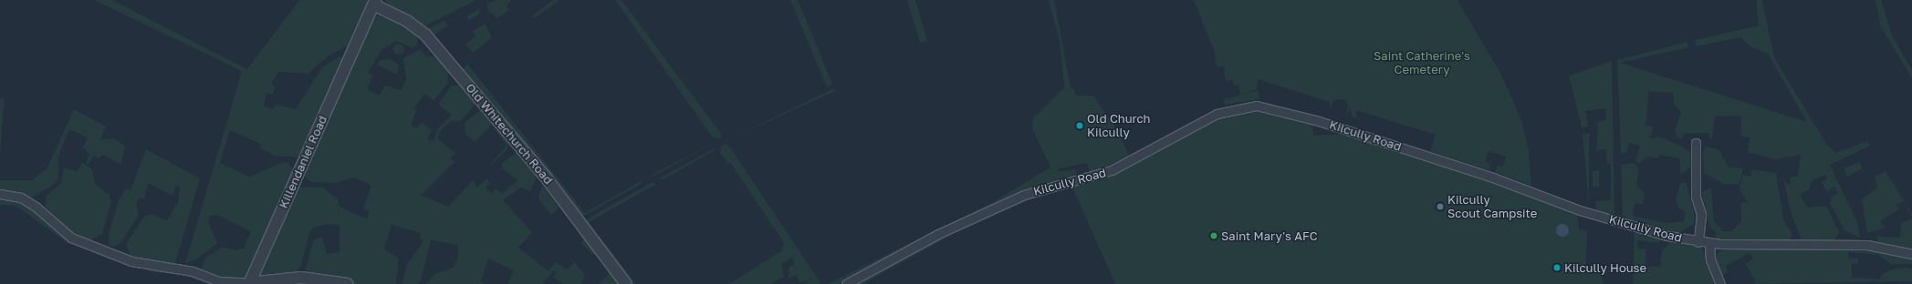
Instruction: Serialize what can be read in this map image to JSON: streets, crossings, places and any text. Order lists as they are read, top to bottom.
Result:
{
  "streets": {
    "street": ["Old Whitechurch Road", "Kilcully Road", "Killendaniel Road"]
  },
  "crossings": [
    ["Old Whitechurch Road", "Killendaniel Road"]
  ],
  "parks": ["Saint Catherine's Cemetery"],
  "places": [
    "Old Church Kilcully",
    "Kilcully Scout Campsite",
    "Saint Mary's AFC",
    "Kilcully House"
  ]
}
